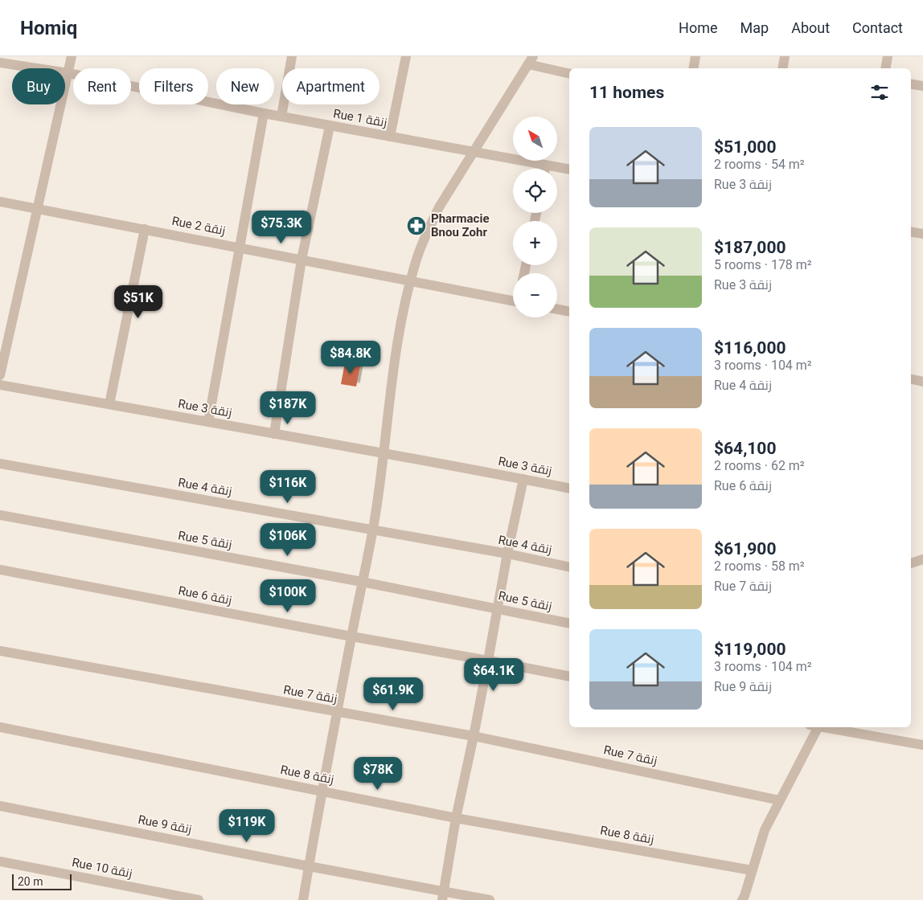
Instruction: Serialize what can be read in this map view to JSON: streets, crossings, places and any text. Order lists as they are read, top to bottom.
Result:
{
  "streets": {
    "street": [
      "Rue 1 زنقة",
      "Rue 2 زنقة",
      "Rue 3 زنقة",
      "Rue 4 زنقة",
      "Rue 5 زنقة",
      "Rue 6 زنقة",
      "Rue 7 زنقة",
      "Rue 8 زنقة",
      "Rue 9 زنقة",
      "Rue 10 زنقة"
    ]
  },
  "places": {
    "pharmacy": ["Pharmacie Bnou Zohr"]
  },
  "scale_bar": "20 m",
  "north": "top left",
  "page": {
    "header": "Homiq",
    "nav": [
      "Home",
      "Map",
      "About",
      "Contact"
    ],
    "chip": [
      "Buy",
      "Rent",
      "Filters",
      "New",
      "Apartment"
    ],
    "heading": "11 homes",
    "map_buttons": ["+", "−"],
    "list": [
      {
        "name": "$51,000",
        "note": "2 rooms · 54 m² · Rue 3 زنقة"
      },
      {
        "name": "$187,000",
        "note": "5 rooms · 178 m² · Rue 3 زنقة"
      },
      {
        "name": "$116,000",
        "note": "3 rooms · 104 m² · Rue 4 زنقة"
      },
      {
        "name": "$64,100",
        "note": "2 rooms · 62 m² · Rue 6 زنقة"
      },
      {
        "name": "$61,900",
        "note": "2 rooms · 58 m² · Rue 7 زنقة"
      },
      {
        "name": "$119,000",
        "note": "3 rooms · 104 m² · Rue 9 زنقة"
      }
    ],
    "price": [
      "$75.3K",
      "$51K",
      "$84.8K",
      "$187K",
      "$116K",
      "$106K",
      "$100K",
      "$64.1K",
      "$61.9K",
      "$78K",
      "$119K"
    ],
    "scale": "20 m"
  }
}
